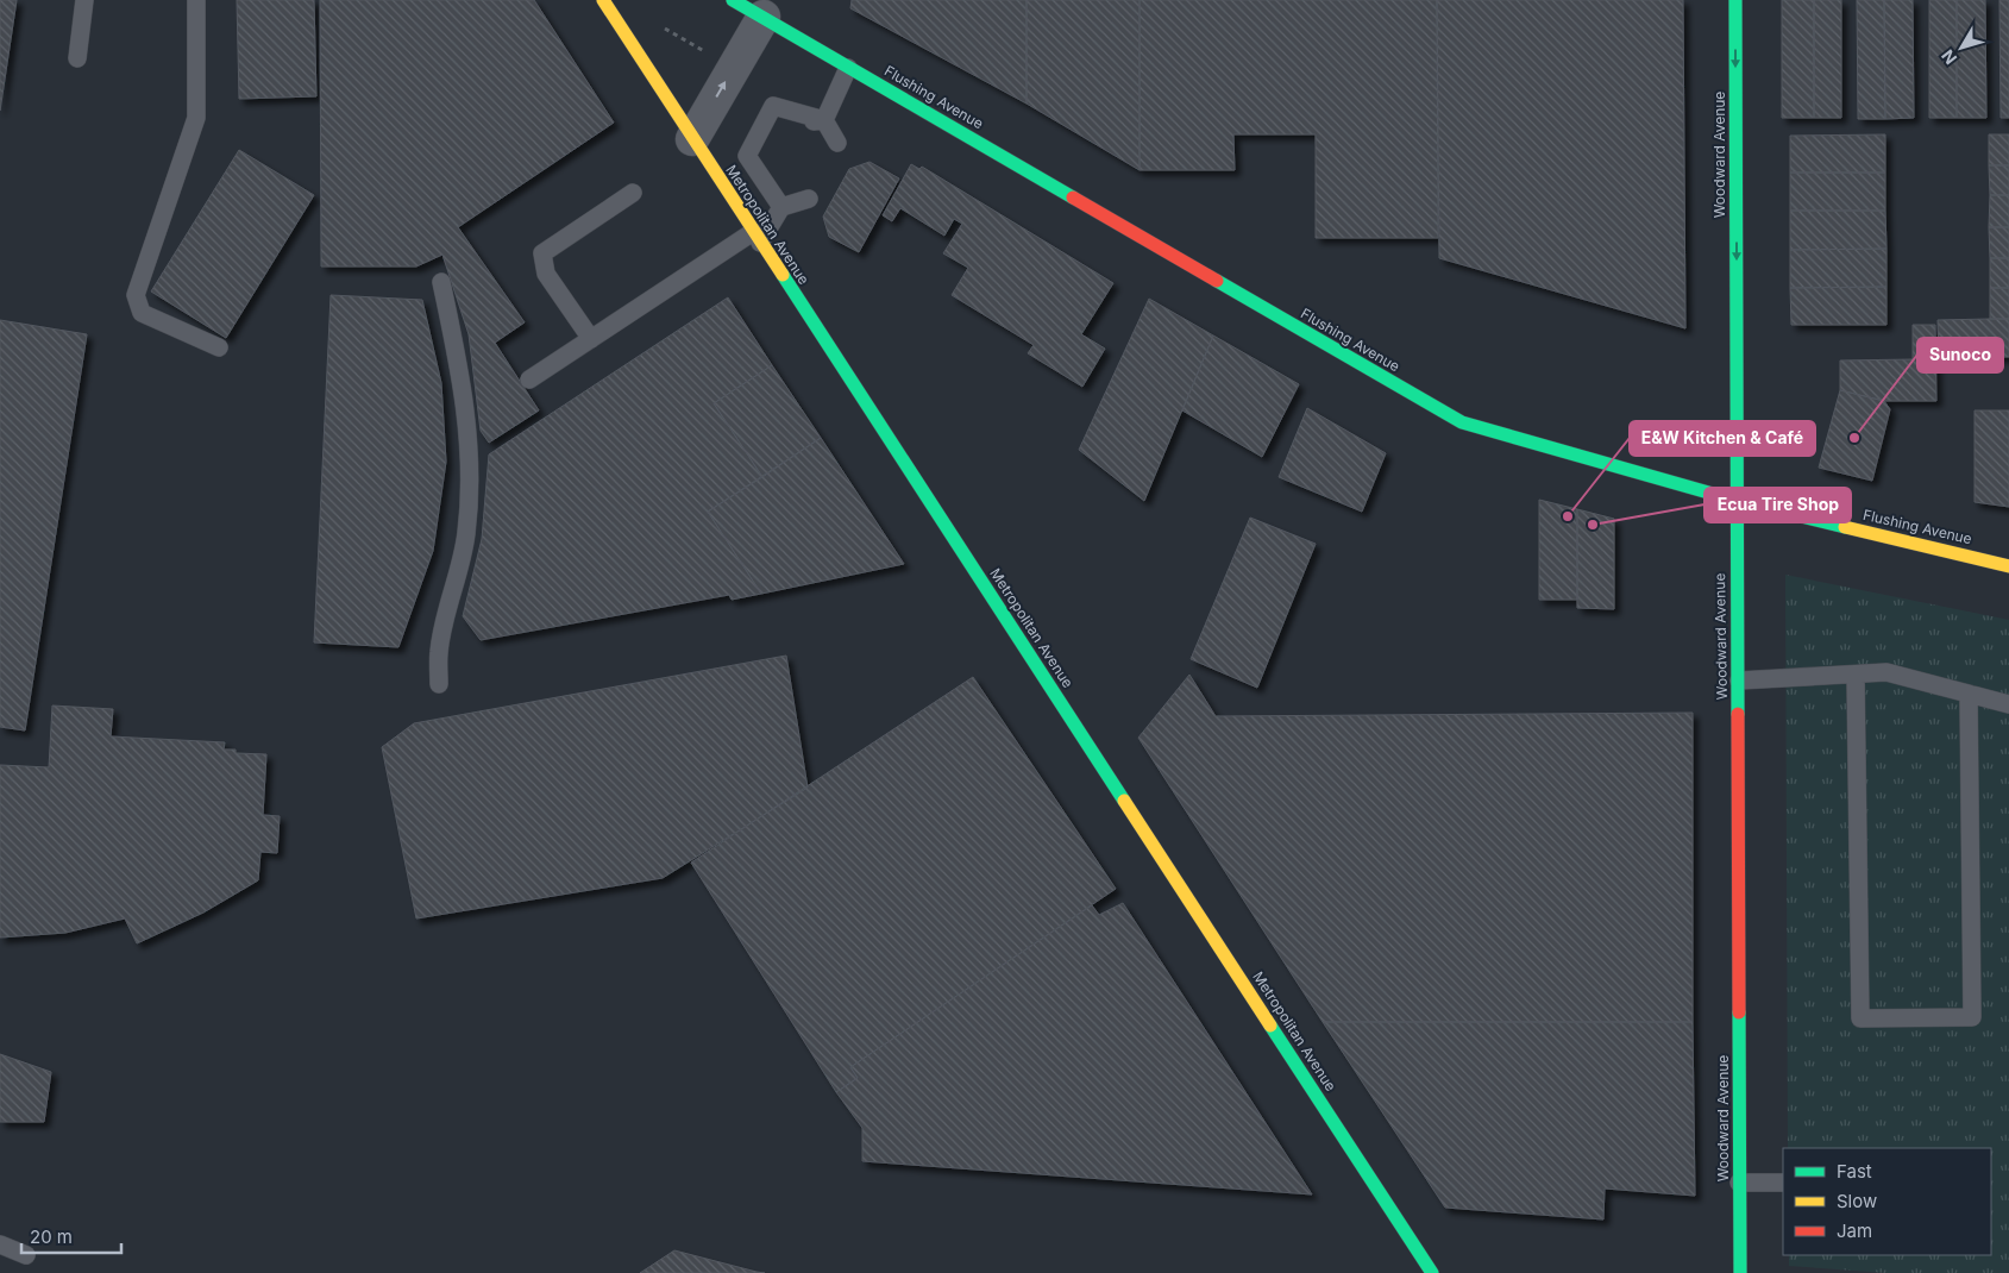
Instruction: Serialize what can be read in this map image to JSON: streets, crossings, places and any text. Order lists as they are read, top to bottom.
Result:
{
  "streets": {
    "main road": ["Flushing Avenue", "Woodward Avenue", "Metropolitan Avenue"]
  },
  "crossings": [
    ["Flushing Avenue", "Woodward Avenue"]
  ],
  "one_way": ["Woodward Avenue"],
  "places": ["Sunoco", "E&W Kitchen & Café", "Ecua Tire Shop"],
  "legend": ["Fast", "Slow", "Jam"],
  "scale_bar": "20 m",
  "north": "bottom left"
}
